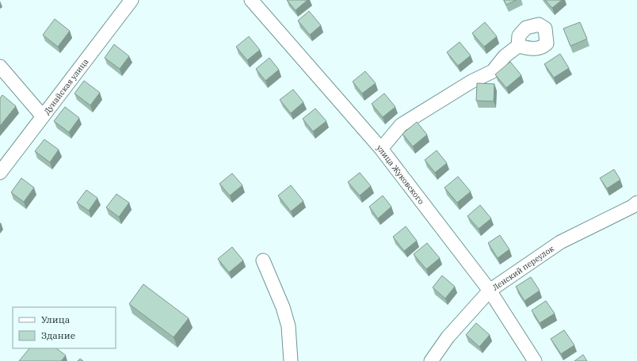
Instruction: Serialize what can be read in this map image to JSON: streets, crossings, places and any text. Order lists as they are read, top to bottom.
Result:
{
  "streets": {
    "street": ["Дунайская улица", "улица Жуковского", "Ленский переулок"]
  },
  "crossings": [
    ["улица Жуковского", "Ленский переулок"]
  ],
  "legend": ["Улица", "Здание"]
}
